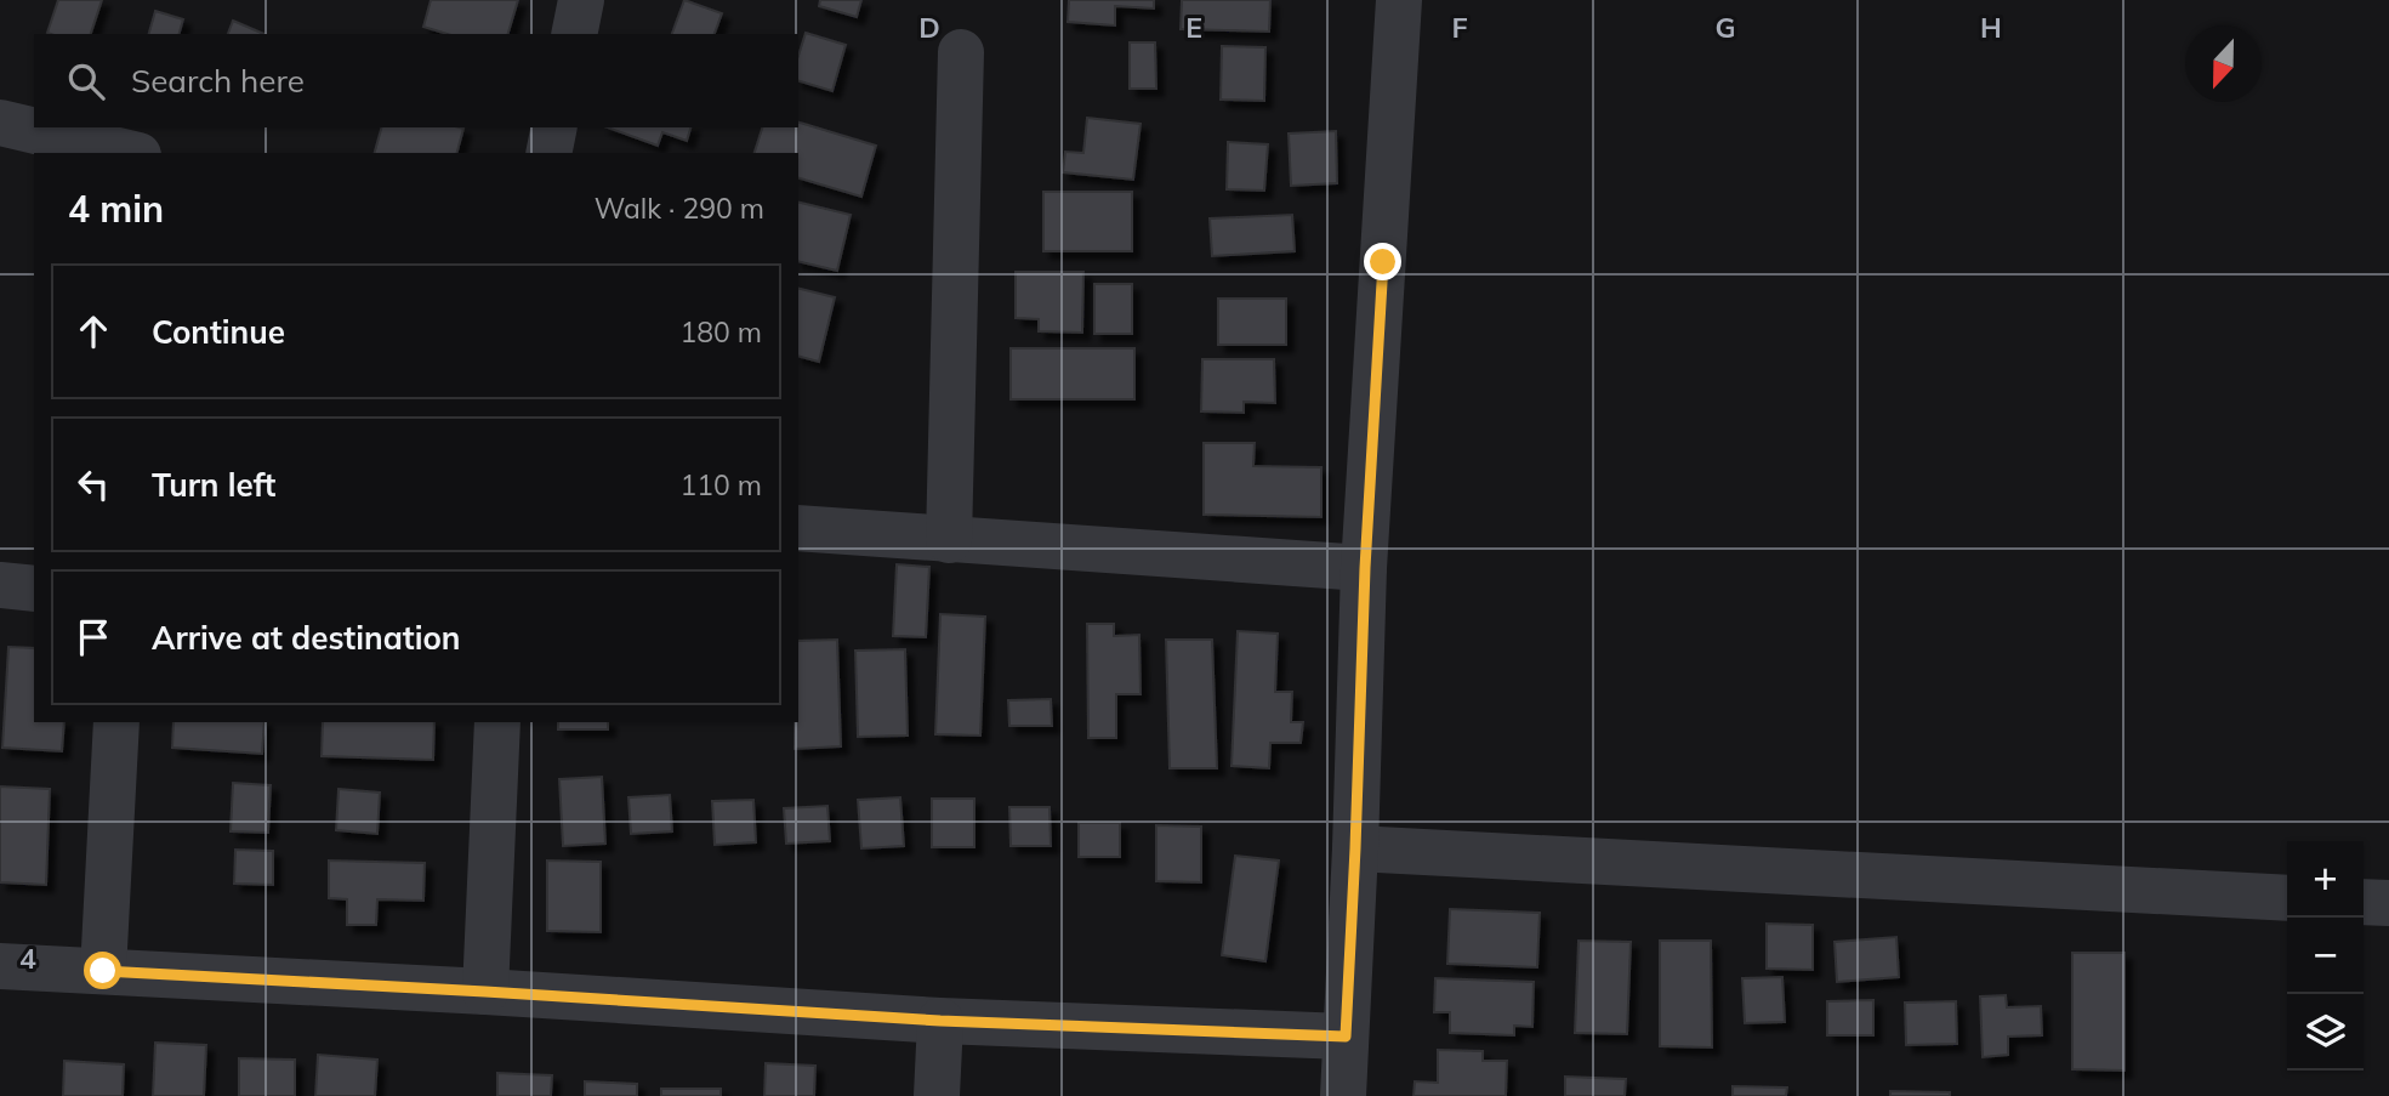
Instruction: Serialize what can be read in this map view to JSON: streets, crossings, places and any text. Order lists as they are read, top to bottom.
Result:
{
  "north": "bottom",
  "page": {
    "search": "Search here",
    "heading": ["4 min", "Walk · 290 m"],
    "list": [
      ["Continue", "180 m"],
      ["Turn left", "110 m"],
      "Arrive at destination"
    ],
    "map_buttons": ["+", "−"]
  },
  "grid": {
    "columns": [
      "D",
      "E",
      "F",
      "G",
      "H"
    ],
    "rows": ["4"]
  }
}
